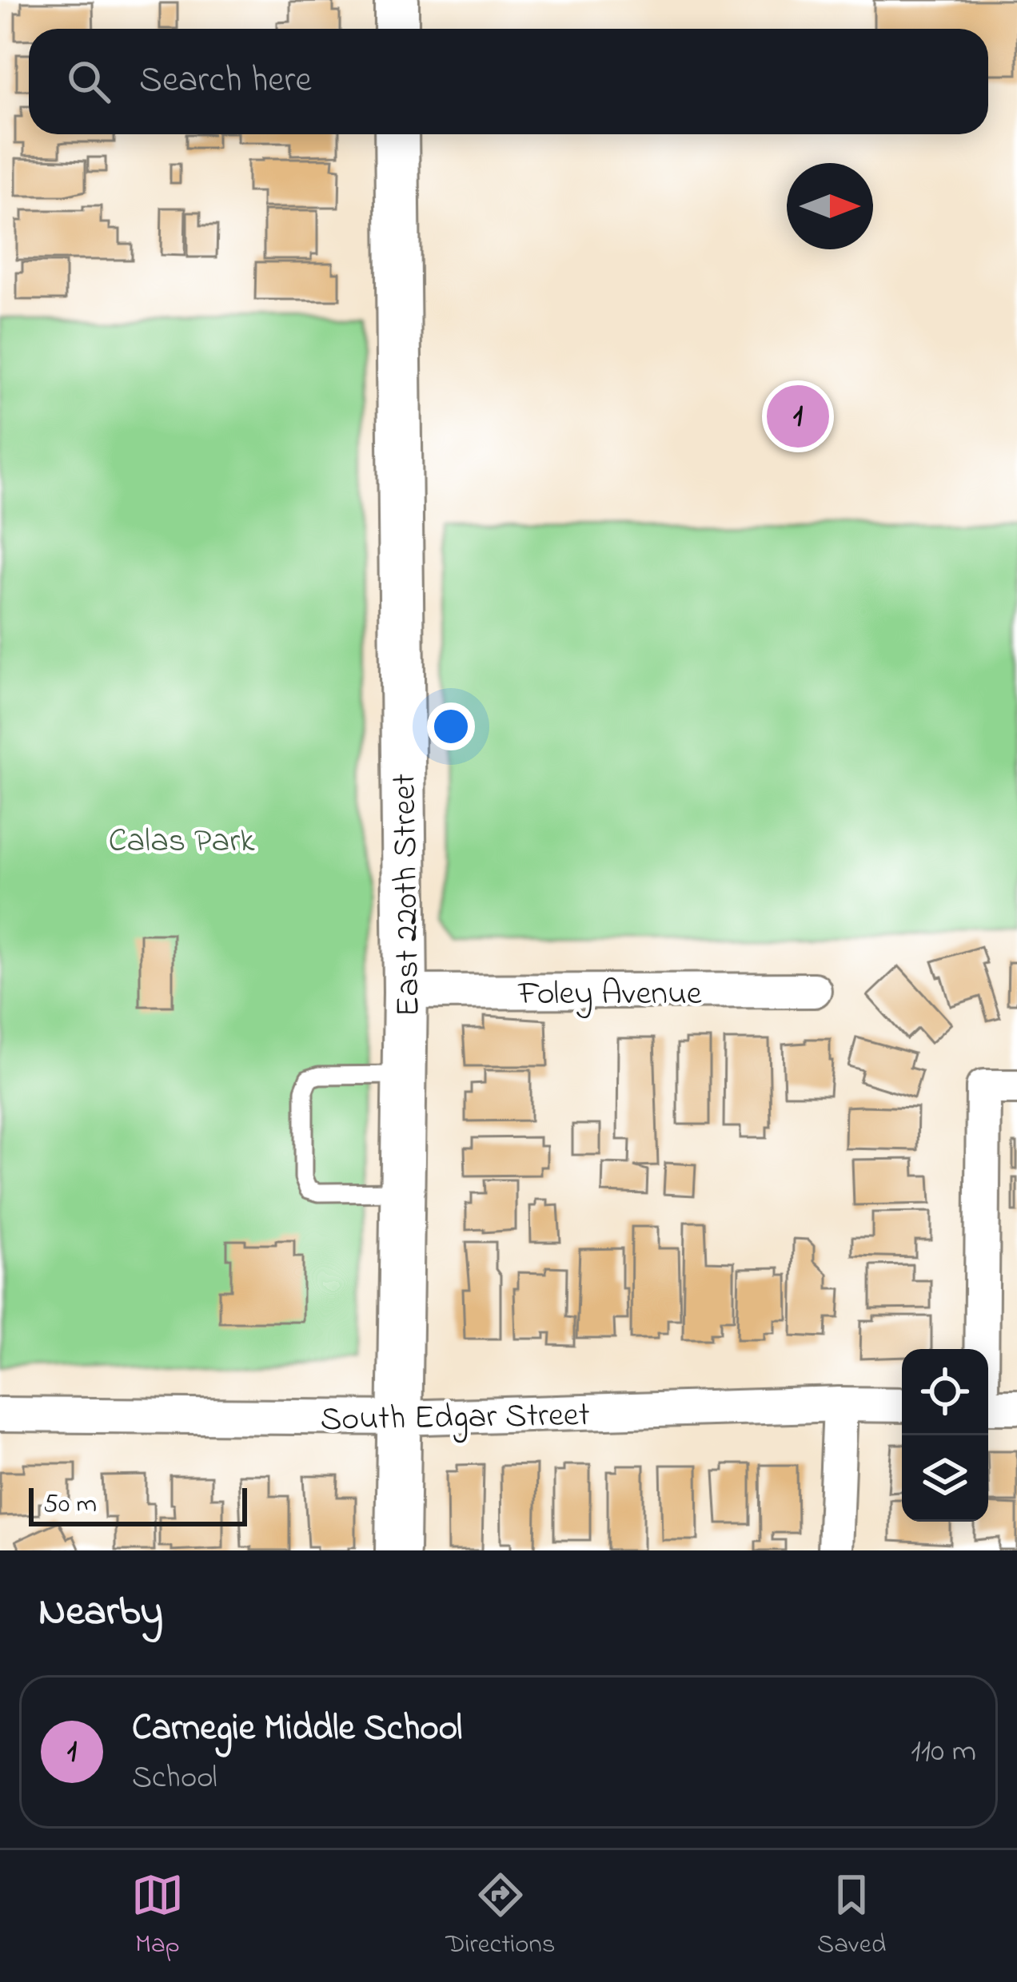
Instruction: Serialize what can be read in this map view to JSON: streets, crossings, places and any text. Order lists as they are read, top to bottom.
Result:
{
  "streets": {
    "street": ["East 220th Street", "Foley Avenue", "South Edgar Street"]
  },
  "crossings": [
    ["East 220th Street", "Foley Avenue"],
    ["East 220th Street", "South Edgar Street"]
  ],
  "parks": ["Calas Park"],
  "scale_bar": "50 m",
  "north": "right",
  "page": {
    "search": "Search here",
    "pins": "1",
    "scale": "50 m",
    "heading": "Nearby",
    "list": [
      {
        "mark": "1",
        "name": "Carnegie Middle School",
        "note": "School",
        "value": "110 m"
      }
    ],
    "nav": ["Map", "Directions", "Saved"]
  }
}
